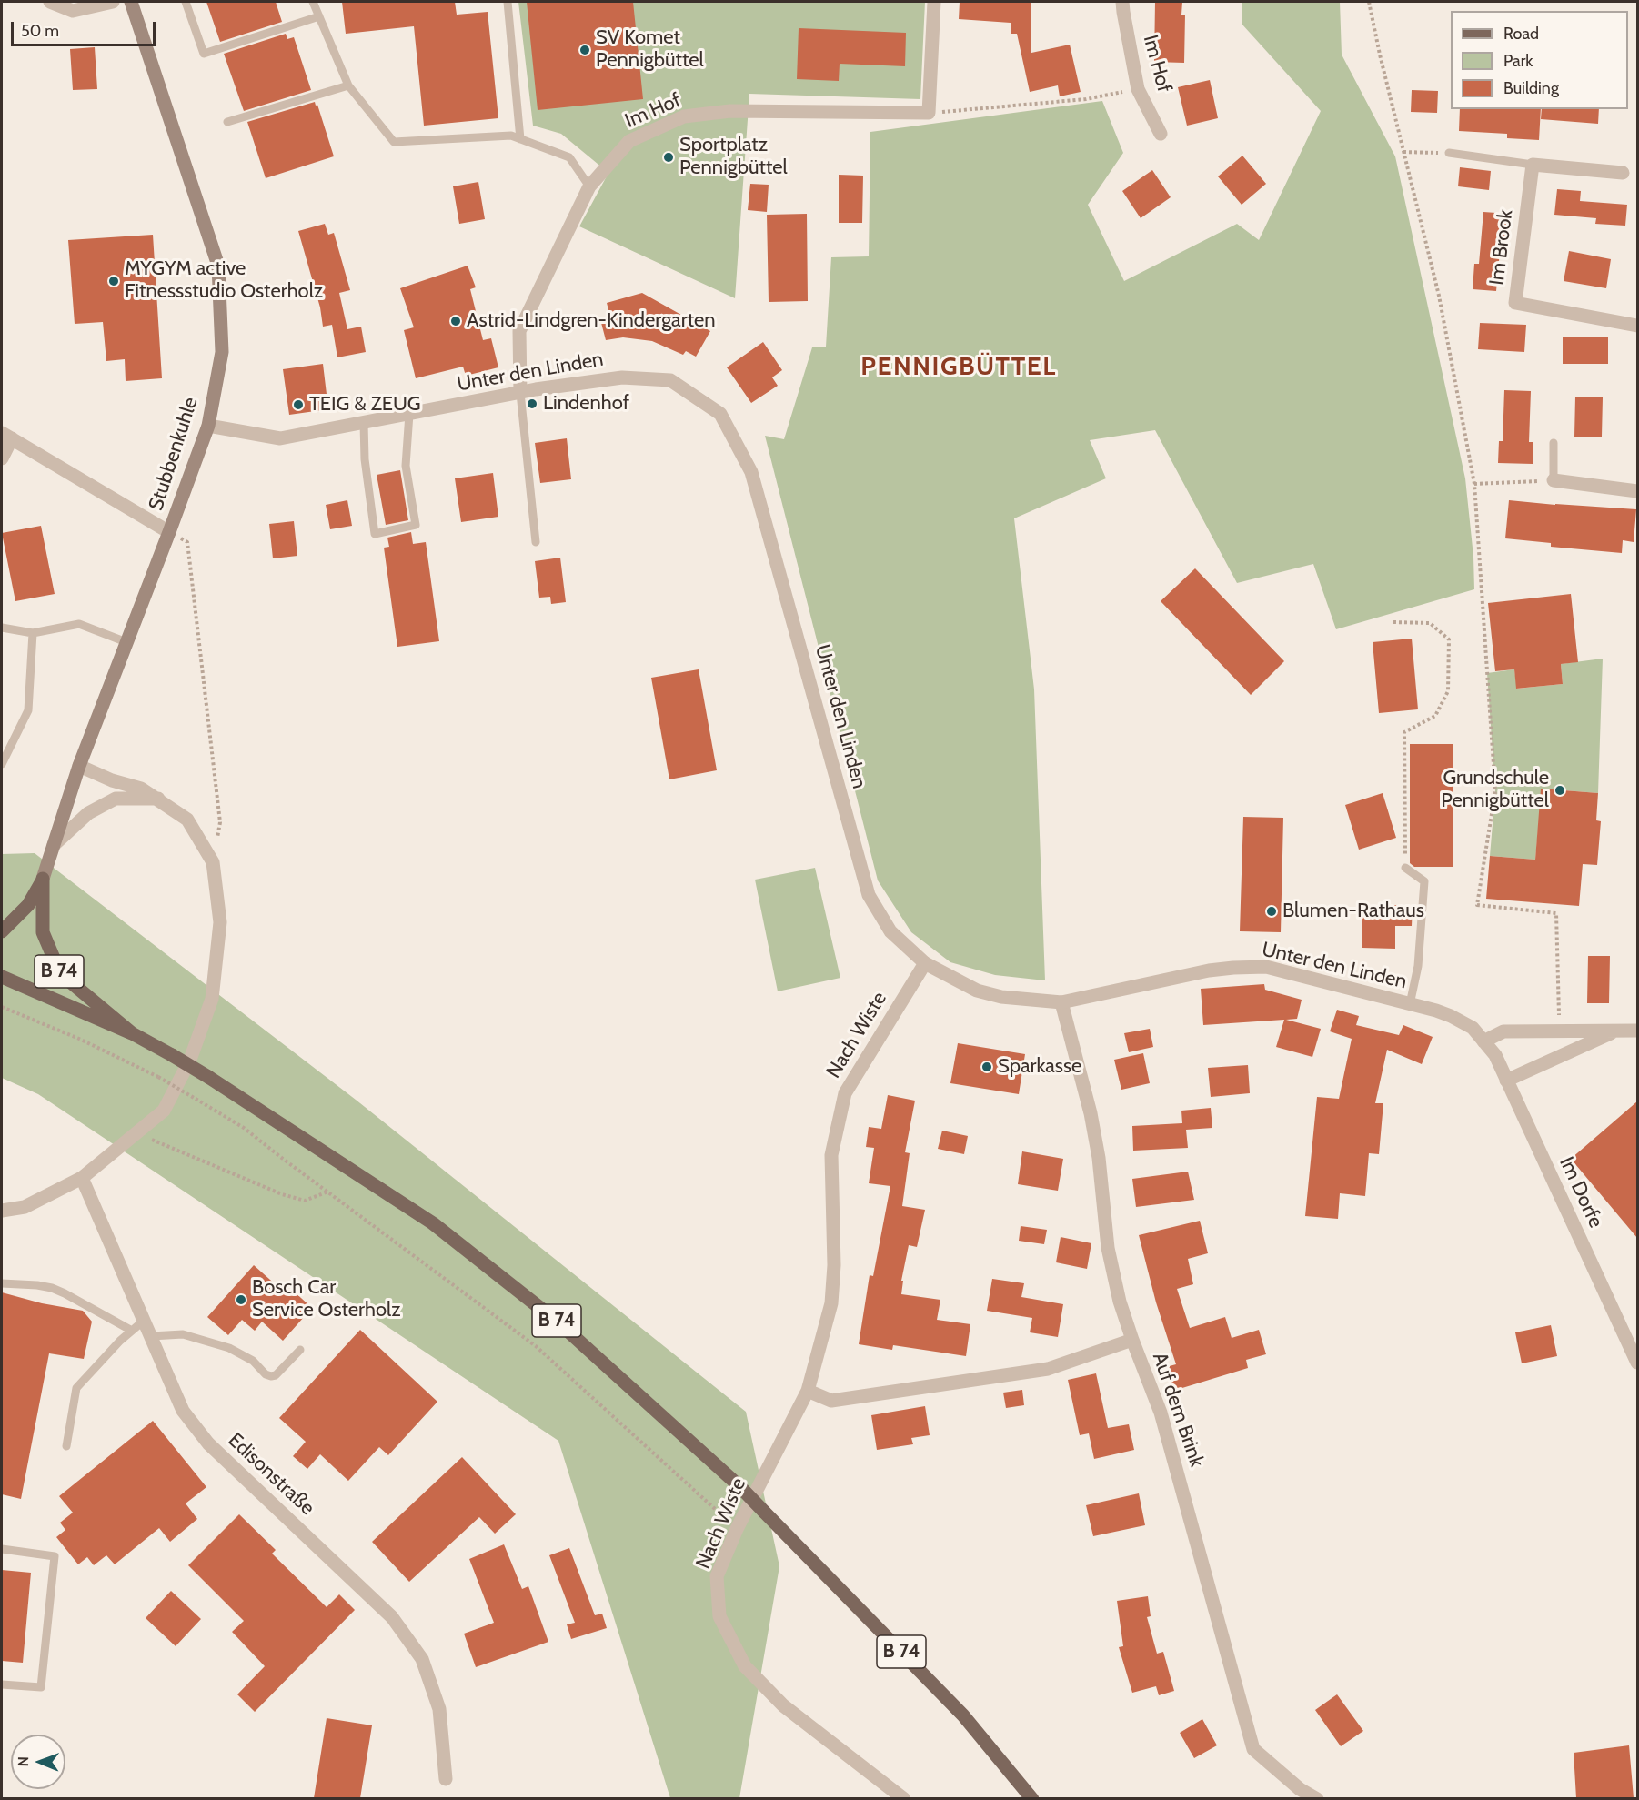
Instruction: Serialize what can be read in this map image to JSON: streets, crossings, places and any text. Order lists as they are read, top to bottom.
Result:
{
  "streets": {
    "main road": ["Stubbenkuhle", "B 74"],
    "street": [
      "Im Hof",
      "Im Brook",
      "Unter den Linden",
      "Nach Wiste",
      "Im Dorfe",
      "Auf dem Brink",
      "Edisonstraße"
    ]
  },
  "crossings": [
    ["Im Hof", "Unter den Linden"],
    ["Unter den Linden", "Stubbenkuhle"],
    ["Unter den Linden", "Nach Wiste"],
    ["Unter den Linden", "Im Dorfe"],
    ["Unter den Linden", "Auf dem Brink"],
    ["Stubbenkuhle", "B 74"]
  ],
  "districts": ["PENNIGBÜTTEL"],
  "places": [
    "SV Komet Pennigbüttel",
    "Sportplatz Pennigbüttel",
    "MYGYM active Fitnessstudio Osterholz",
    "Astrid-Lindgren-Kindergarten",
    "Lindenhof",
    "TEIG & ZEUG",
    "Grundschule Pennigbüttel",
    "Blumen-Rathaus",
    "Sparkasse",
    "Bosch Car Service Osterholz"
  ],
  "legend": ["Road", "Park", "Building"],
  "scale_bar": "50 m",
  "north": "left"
}
